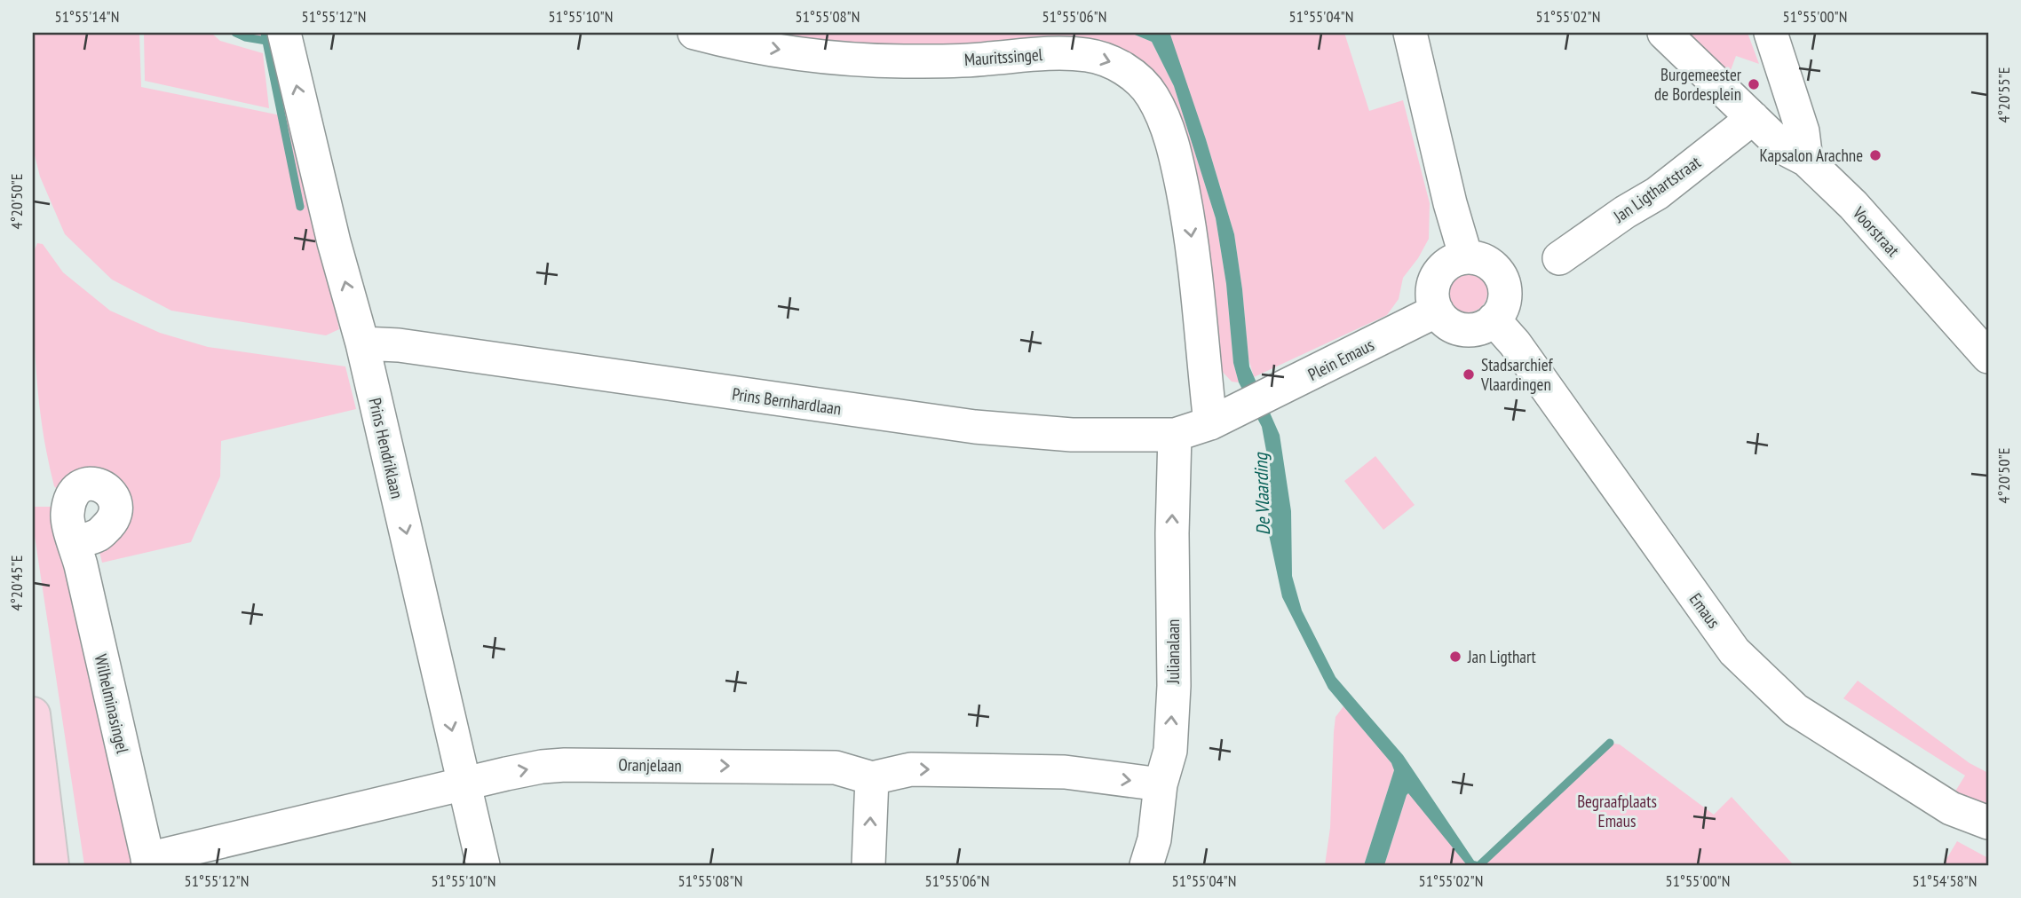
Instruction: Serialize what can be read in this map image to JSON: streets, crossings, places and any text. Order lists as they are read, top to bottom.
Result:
{
  "streets": {
    "street": [
      "Mauritssingel",
      "Jan Ligthartstraat",
      "Voorstraat",
      "Plein Emaus",
      "Prins Bernhardlaan",
      "Prins Hendriklaan",
      "Emaus",
      "Julianalaan",
      "Wilhelminasingel",
      "Oranjelaan"
    ]
  },
  "crossings": [
    ["Mauritssingel", "Plein Emaus"],
    ["Mauritssingel", "Prins Bernhardlaan"],
    ["Jan Ligthartstraat", "Voorstraat"],
    ["Plein Emaus", "Prins Bernhardlaan"],
    ["Plein Emaus", "Emaus"],
    ["Prins Bernhardlaan", "Prins Hendriklaan"],
    ["Prins Bernhardlaan", "Julianalaan"],
    ["Prins Hendriklaan", "Oranjelaan"],
    ["Julianalaan", "Oranjelaan"],
    ["Wilhelminasingel", "Oranjelaan"]
  ],
  "one_way": ["Mauritssingel", "Julianalaan", "Oranjelaan"],
  "water": ["De Vlaarding"],
  "parks": ["Begraafplaats Emaus"],
  "places": [
    "Burgemeester de Bordesplein",
    "Kapsalon Arachne",
    "Stadsarchief Vlaardingen",
    "Jan Ligthart"
  ],
  "coordinates": [
    "51°55'14\"N",
    "51°55'12\"N",
    "51°55'10\"N",
    "51°55'08\"N",
    "51°55'06\"N",
    "51°55'04\"N",
    "51°55'02\"N",
    "51°55'00\"N",
    "4°20'55\"E",
    "4°20'50\"E",
    "4°20'45\"E",
    "51°54'58\"N"
  ]
}
